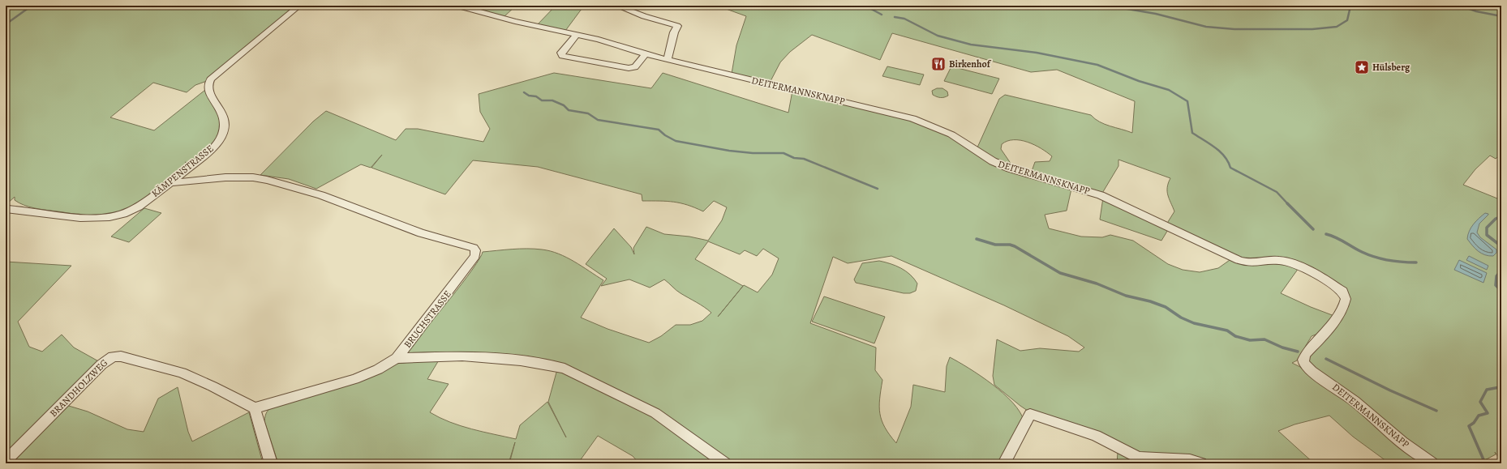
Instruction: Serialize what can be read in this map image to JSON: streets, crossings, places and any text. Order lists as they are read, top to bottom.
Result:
{
  "streets": {
    "street": [
      "DEITERMANNSKNAPP",
      "KÄMPENSTRASSE",
      "BRUCHSTRASSE",
      "BRANDHOLZWEG"
    ]
  },
  "crossings": [
    ["KÄMPENSTRASSE", "BRUCHSTRASSE"]
  ],
  "places": {
    "restaurant": ["Birkenhof"],
    "place": ["Hülsberg"]
  }
}
